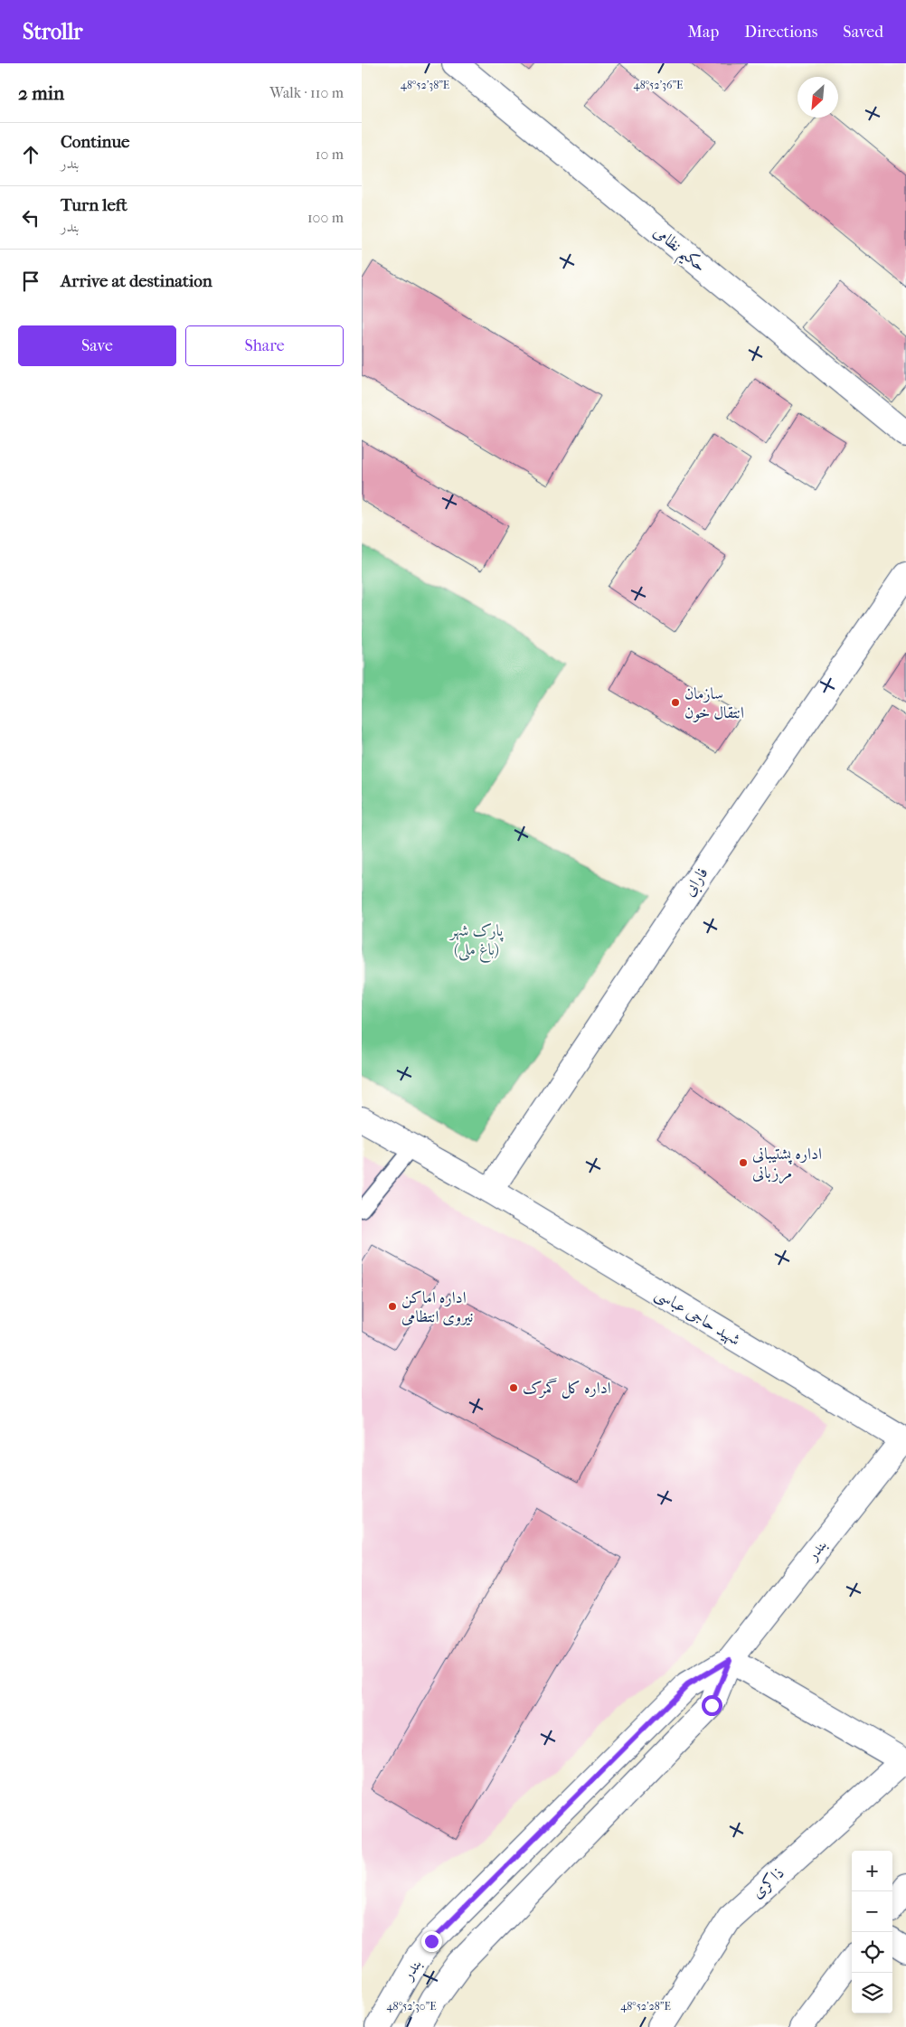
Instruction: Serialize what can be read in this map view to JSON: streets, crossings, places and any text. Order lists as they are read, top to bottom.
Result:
{
  "streets": {
    "street": [
      "حکیم نظامی",
      "فارابی",
      "شهید حاجی عباسی",
      "بندر",
      "ذاکری"
    ]
  },
  "crossings": [
    ["فارابی", "شهید حاجی عباسی"],
    ["شهید حاجی عباسی", "بندر"]
  ],
  "parks": ["پارک شهر (باغ ملی)"],
  "places": [
    "سازمان انتقال خون",
    "اداره پشتیبانی مرزبانی",
    "اداره اماکن نیروی انتظامی",
    "اداره کل گمرک"
  ],
  "north": "bottom left",
  "page": {
    "header": "Strollr",
    "nav": ["Map", "Directions", "Saved"],
    "heading": ["2 min", "Walk · 110 m"],
    "list": [
      ["Continue", "بندر", "10 m"],
      ["Turn left", "بندر", "100 m"],
      "Arrive at destination"
    ],
    "buttons": ["Save", "Share"],
    "map_buttons": ["+", "−"]
  },
  "coordinates": [
    "48°52'38\"E",
    "48°52'36\"E",
    "48°52'30\"E",
    "48°52'28\"E"
  ]
}
